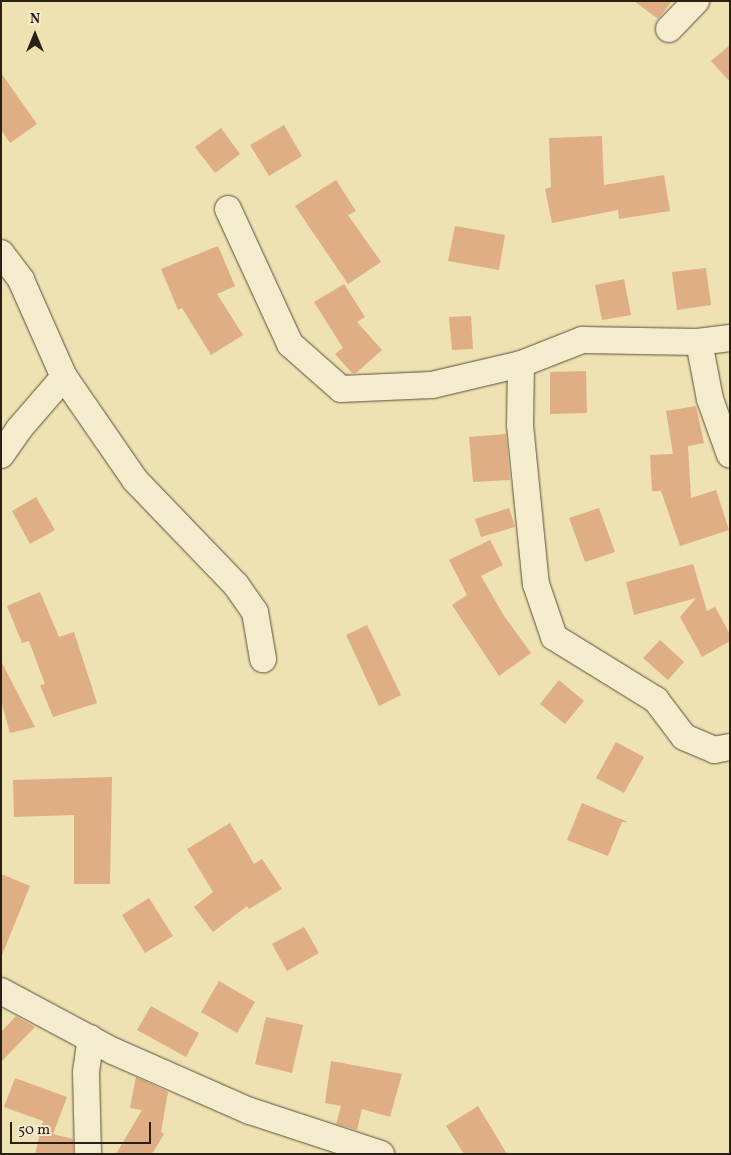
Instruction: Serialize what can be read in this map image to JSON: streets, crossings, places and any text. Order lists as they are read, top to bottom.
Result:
{
  "scale_bar": "50 m",
  "north": "top"
}
